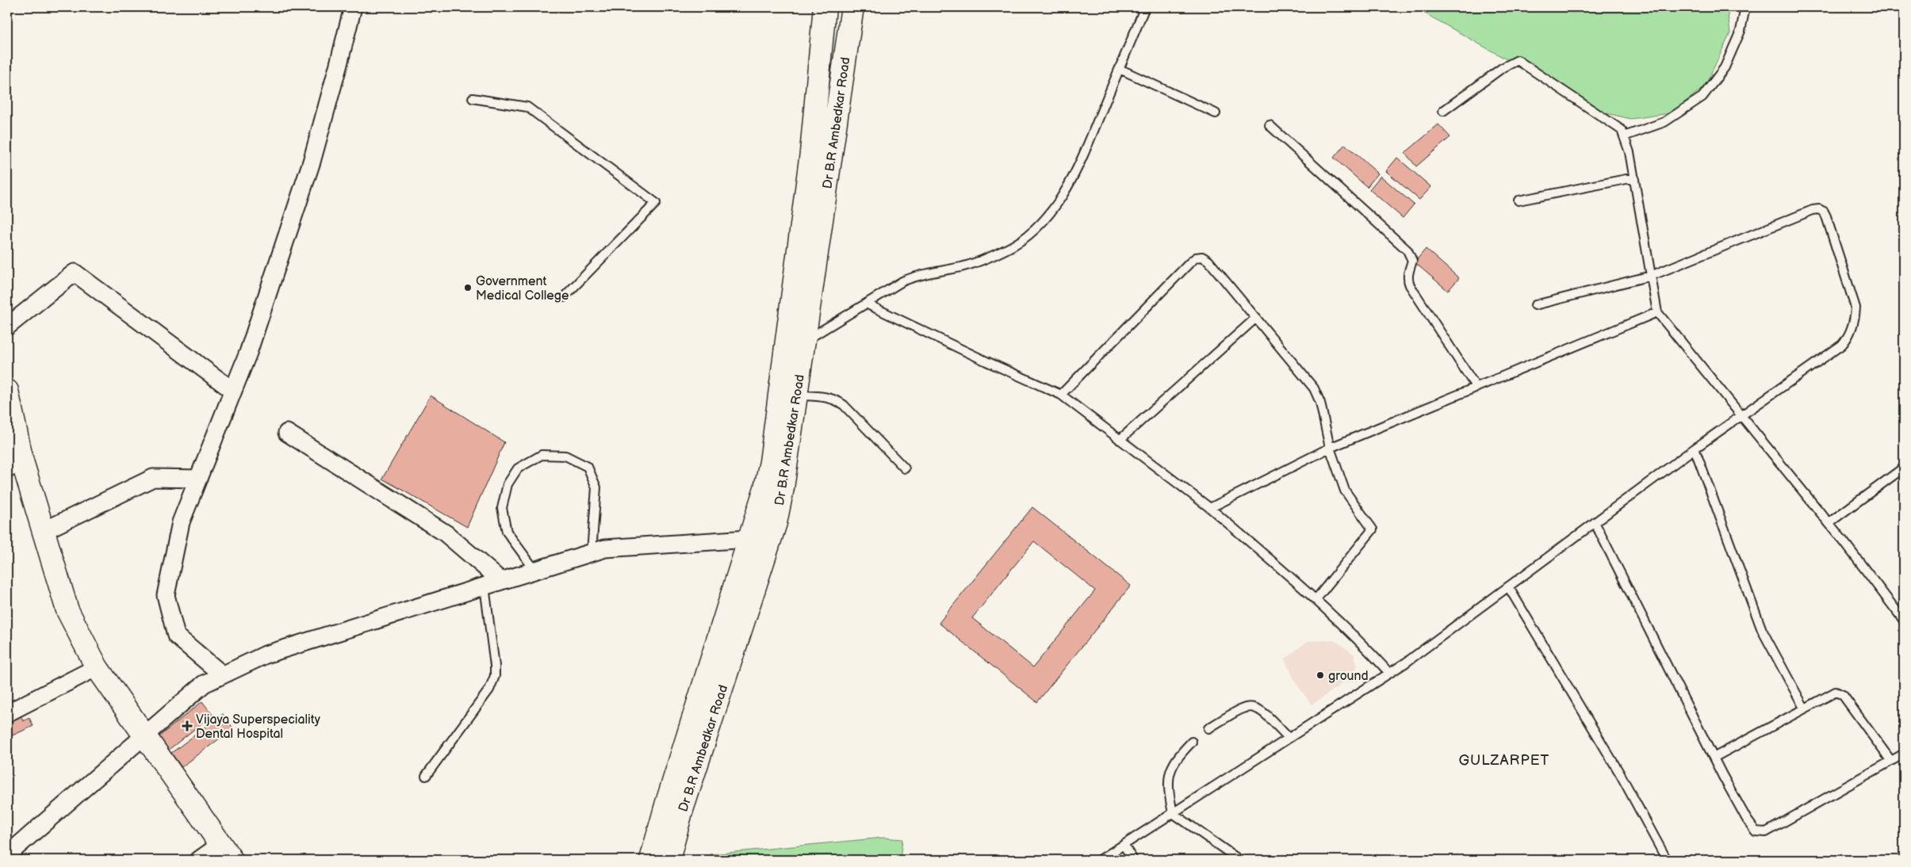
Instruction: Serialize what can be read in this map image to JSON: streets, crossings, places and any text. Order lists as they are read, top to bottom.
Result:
{
  "streets": {
    "street": ["Dr B.R Ambedkar Road"]
  },
  "districts": ["GULZARPET"],
  "places": {
    "other": ["Government Medical College", "ground"],
    "health": ["Vijaya Superspeciality Dental Hospital"]
  }
}
